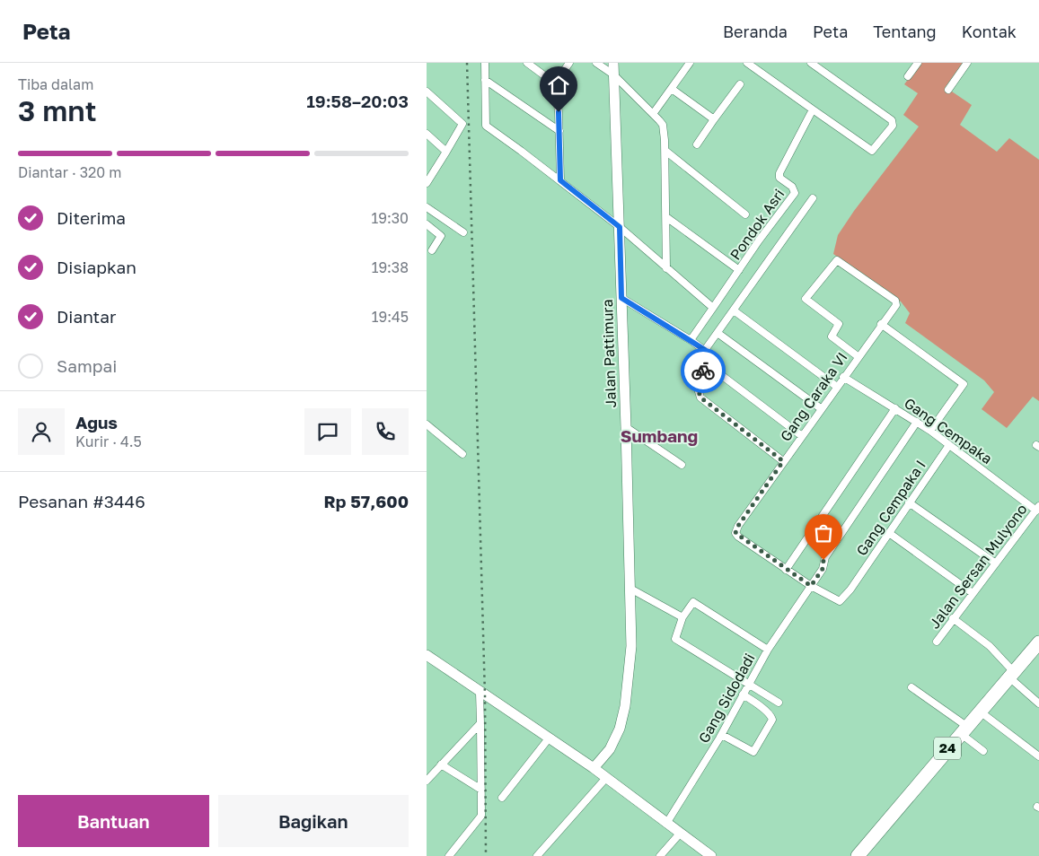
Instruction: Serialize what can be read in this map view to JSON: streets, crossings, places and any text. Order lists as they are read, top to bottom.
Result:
{
  "streets": {
    "highway": ["24"],
    "street": [
      "Pondok Asri",
      "Jalan Pattimura",
      "Gang Caraka VI",
      "Gang Cempaka",
      "Gang Cempaka I",
      "Jalan Sersan Mulyono",
      "Gang Sidodadi"
    ]
  },
  "crossings": [
    ["Gang Caraka VI", "Gang Cempaka"],
    ["Gang Caraka VI", "Gang Cempaka I"],
    ["Gang Caraka VI", "Gang Sidodadi"],
    ["Gang Cempaka", "Gang Cempaka I"],
    ["Gang Cempaka", "Jalan Sersan Mulyono"],
    ["Gang Cempaka", "Gang Sidodadi"],
    ["Gang Cempaka I", "Gang Sidodadi"]
  ],
  "districts": ["Sumbang"],
  "page": {
    "header": "Peta",
    "nav": [
      "Beranda",
      "Peta",
      "Tentang",
      "Kontak"
    ],
    "heading": ["3 mnt", "Tiba dalam", "19:58–20:03"],
    "panel": [
      "Agus",
      "Kurir · 4.5",
      "Pesanan #3446",
      "Rp 57,600"
    ],
    "bar": "Diantar · 320 m",
    "list": [
      ["Diterima", "19:30"],
      ["Disiapkan", "19:38"],
      ["Diantar", "19:45"],
      "Sampai"
    ],
    "buttons": ["Bantuan", "Bagikan"]
  }
}
